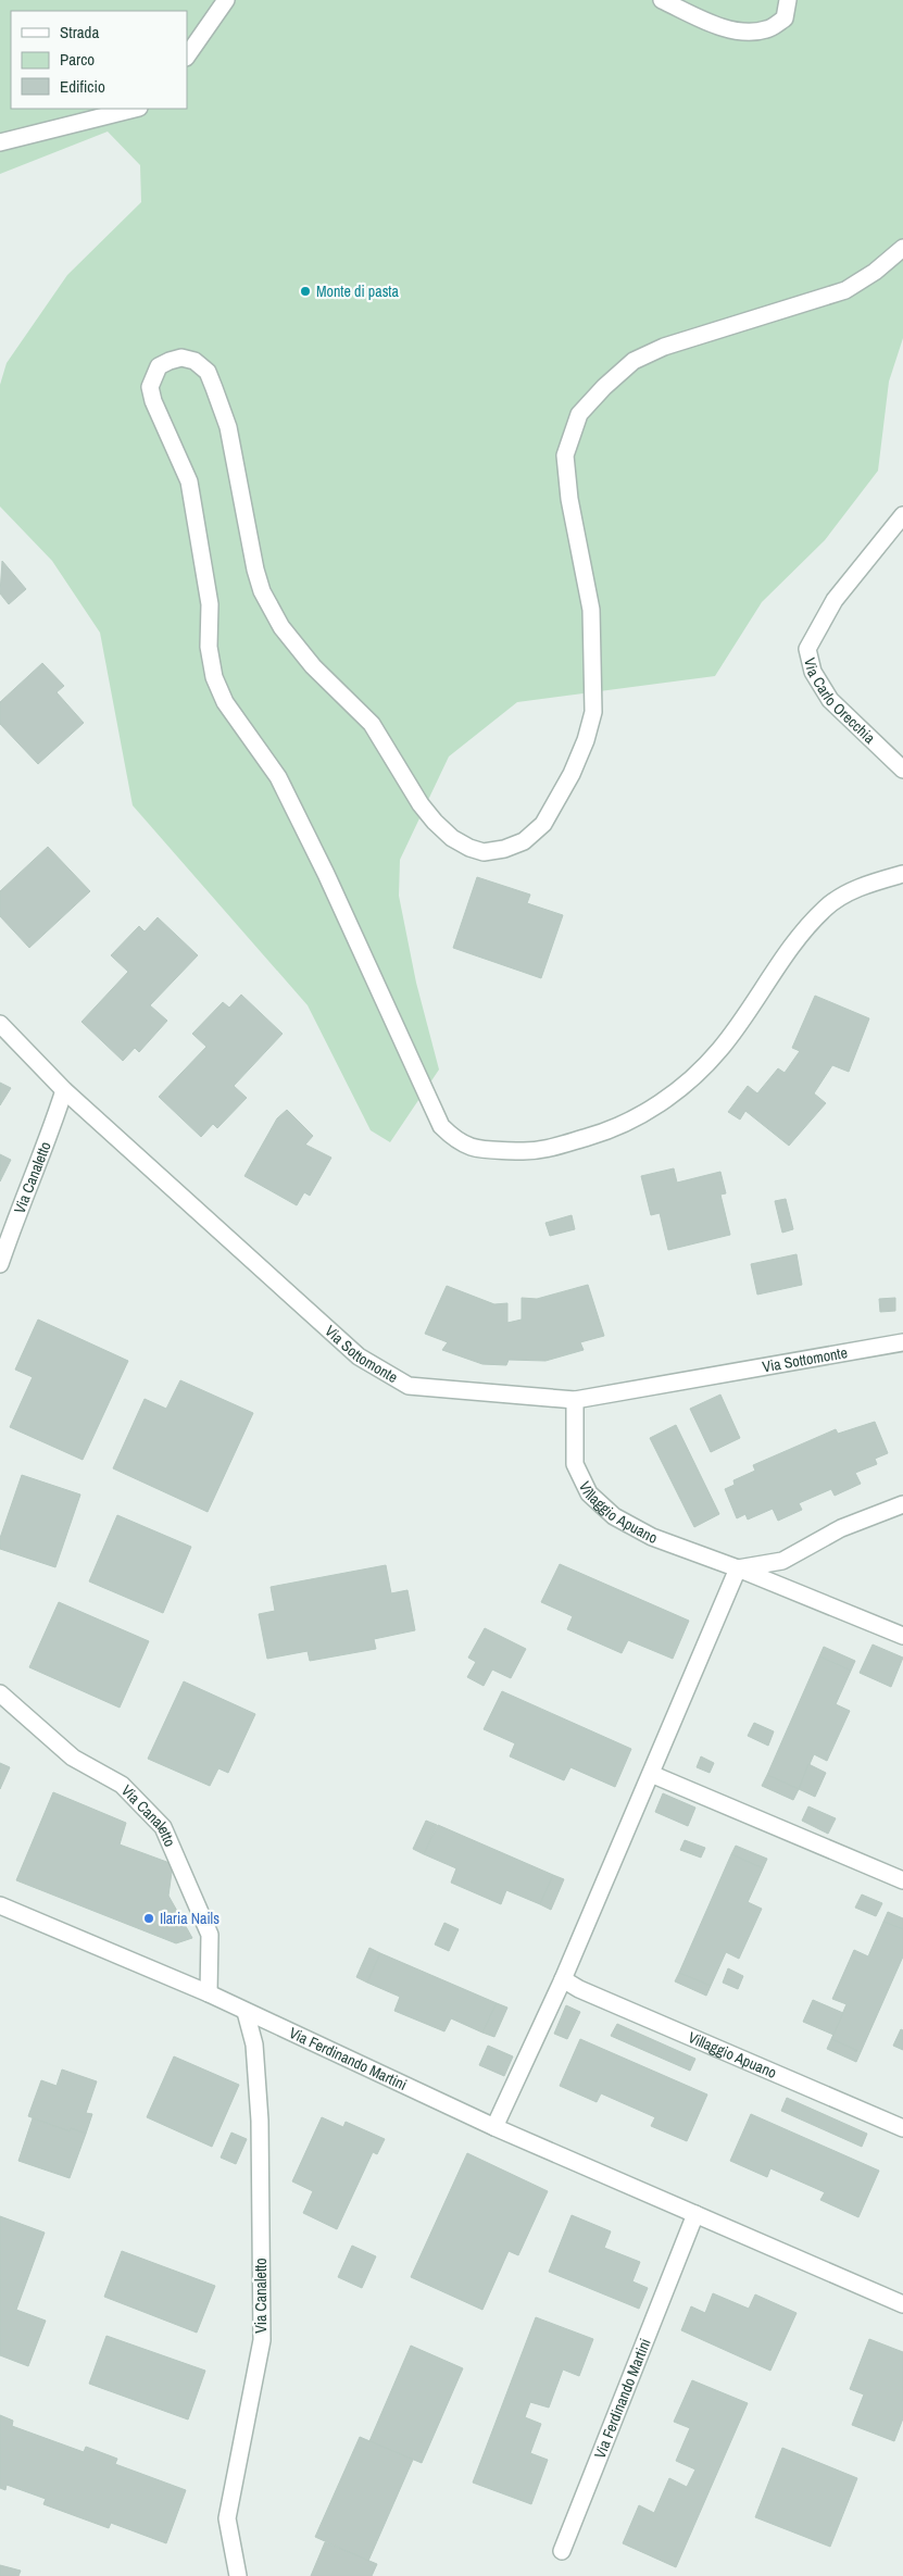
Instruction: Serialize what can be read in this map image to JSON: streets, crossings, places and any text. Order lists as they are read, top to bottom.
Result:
{
  "streets": {
    "street": [
      "Via Carlo Orecchia",
      "Via Canaletto",
      "Via Sottomonte",
      "Villaggio Apuano",
      "Via Ferdinando Martini"
    ]
  },
  "crossings": [
    ["Via Canaletto", "Via Sottomonte"],
    ["Via Canaletto", "Via Ferdinando Martini"],
    ["Via Sottomonte", "Villaggio Apuano"]
  ],
  "places": ["Monte di pasta", "Ilaria Nails"],
  "legend": ["Strada", "Parco", "Edificio"]
}
